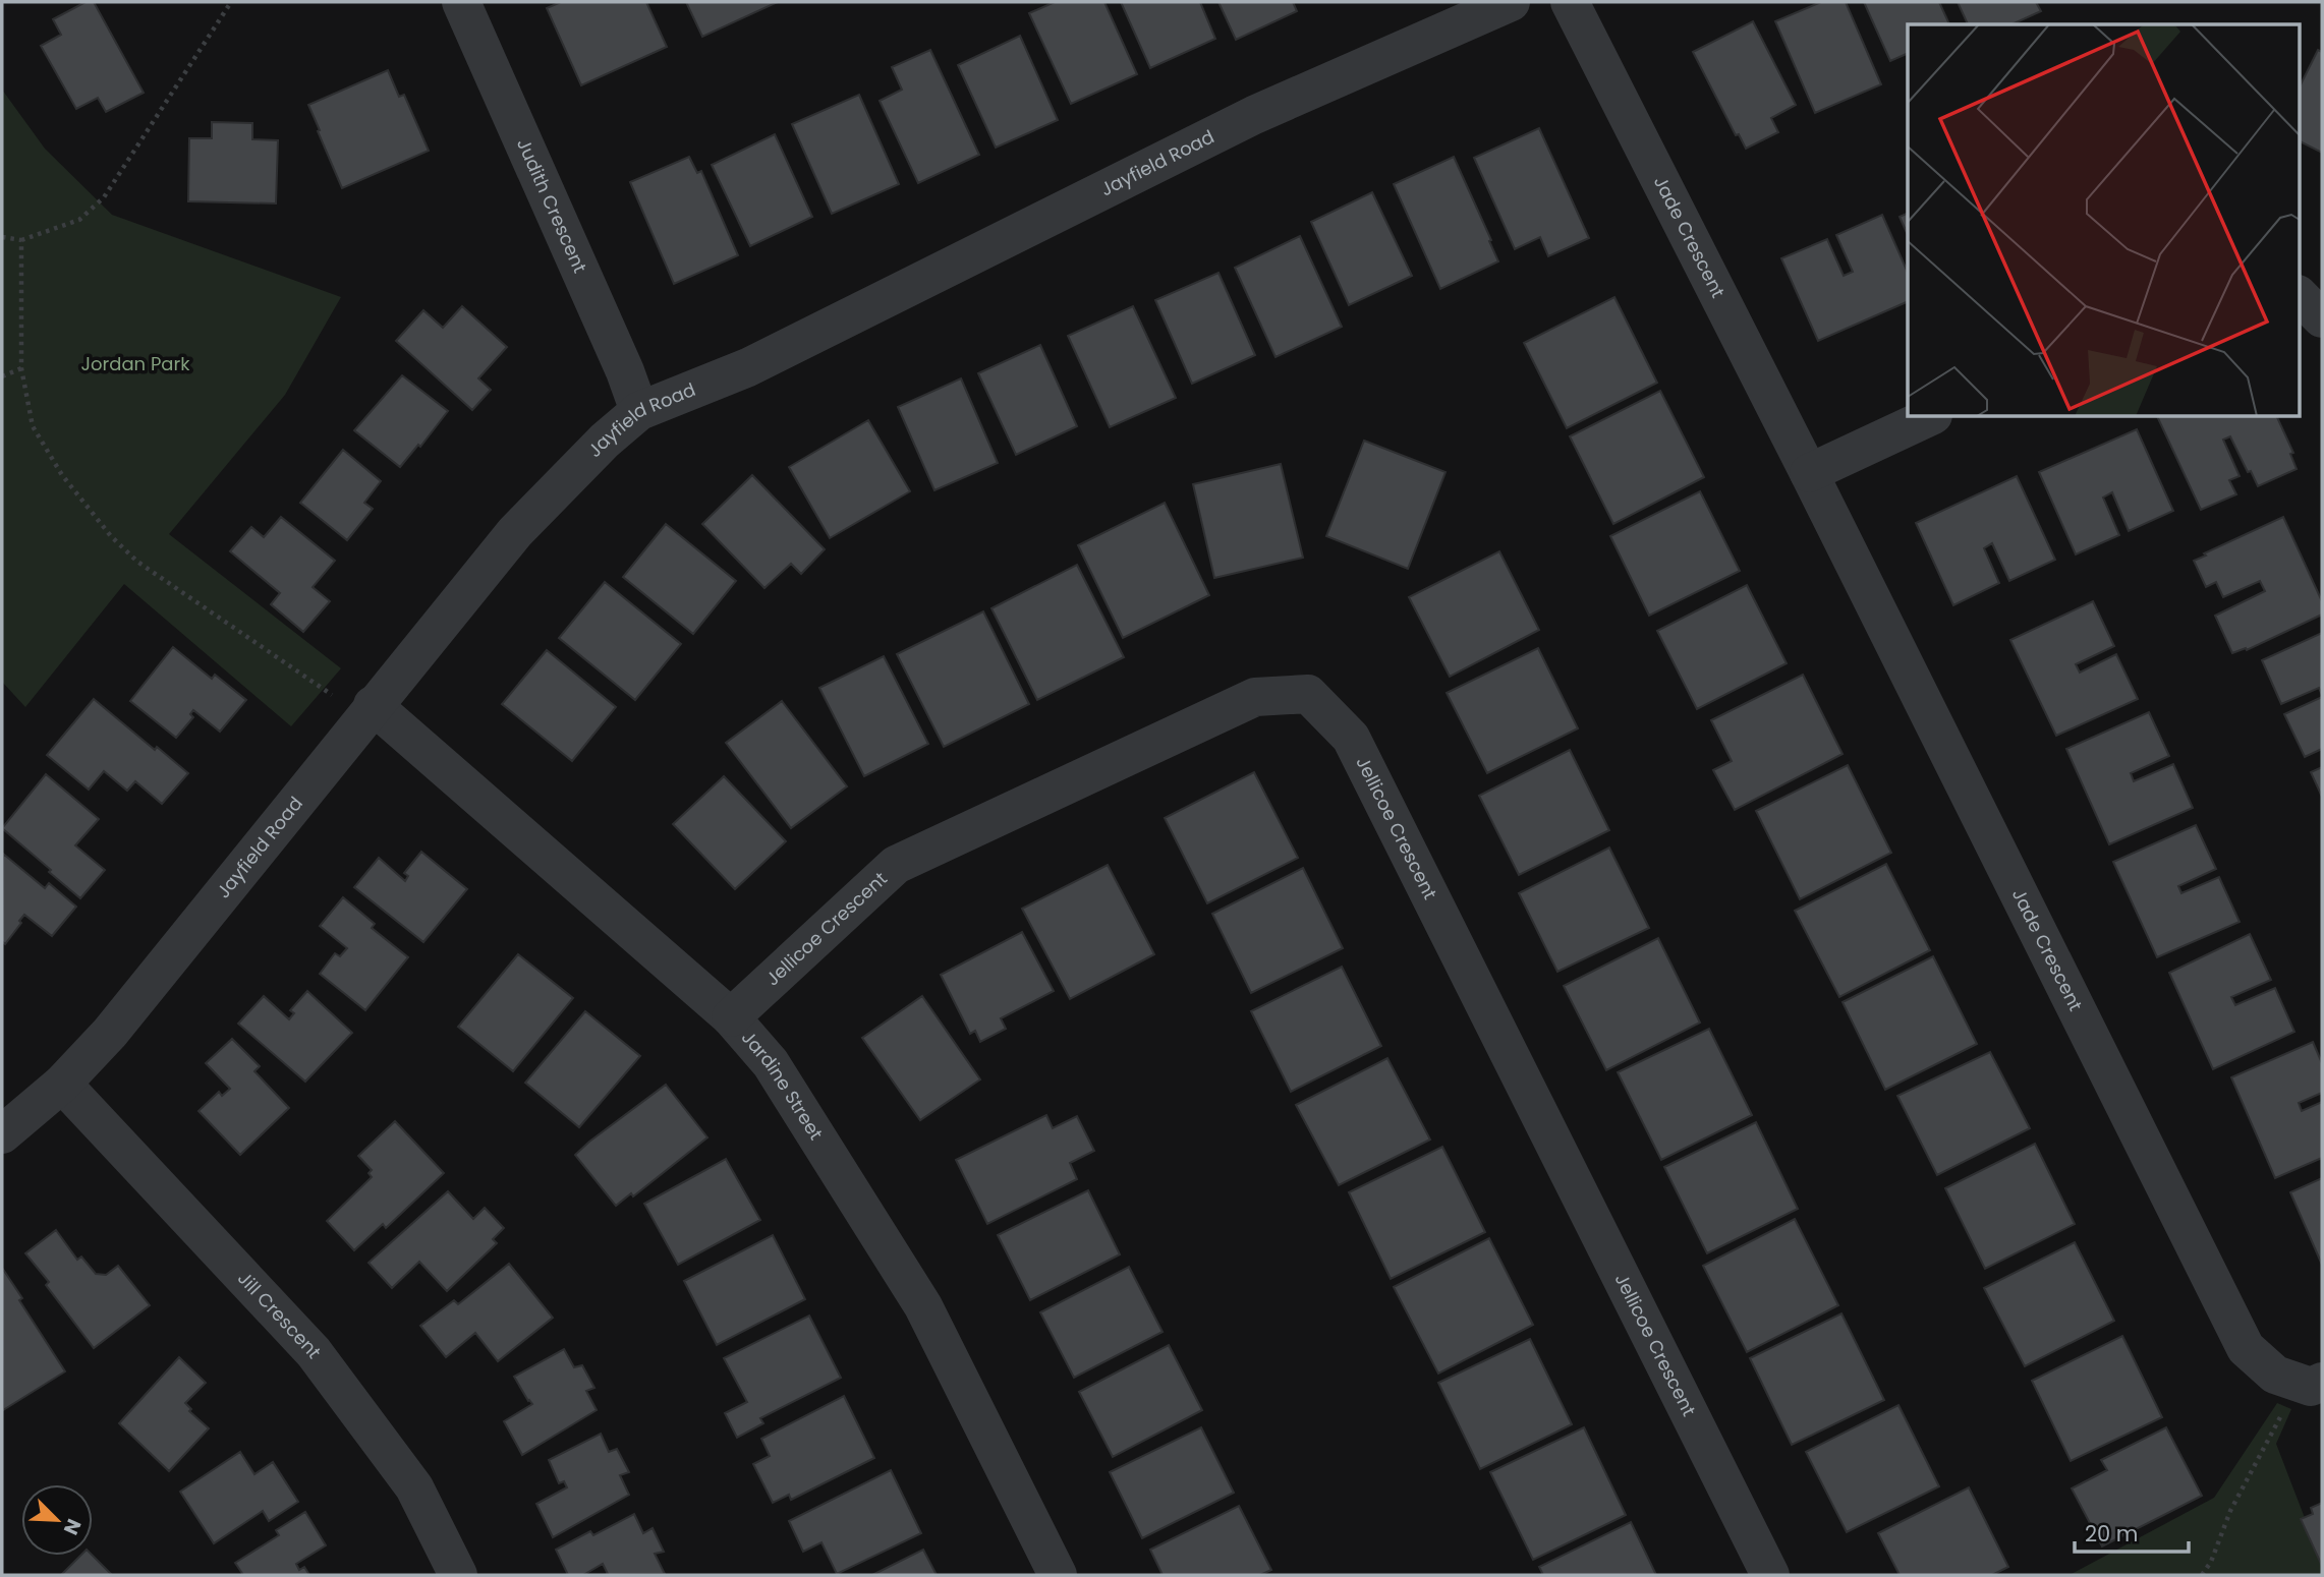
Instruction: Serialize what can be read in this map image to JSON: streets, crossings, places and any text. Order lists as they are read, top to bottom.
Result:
{
  "streets": {
    "street": [
      "Jayfield Road",
      "Judith Crescent",
      "Jade Crescent",
      "Jellicoe Crescent",
      "Jardine Street",
      "Jill Crescent"
    ]
  },
  "crossings": [
    ["Jayfield Road", "Judith Crescent"],
    ["Jayfield Road", "Jardine Street"],
    ["Jayfield Road", "Jill Crescent"],
    ["Jellicoe Crescent", "Jardine Street"]
  ],
  "parks": ["Jordan Park"],
  "scale_bar": "20 m",
  "north": "bottom right"
}
